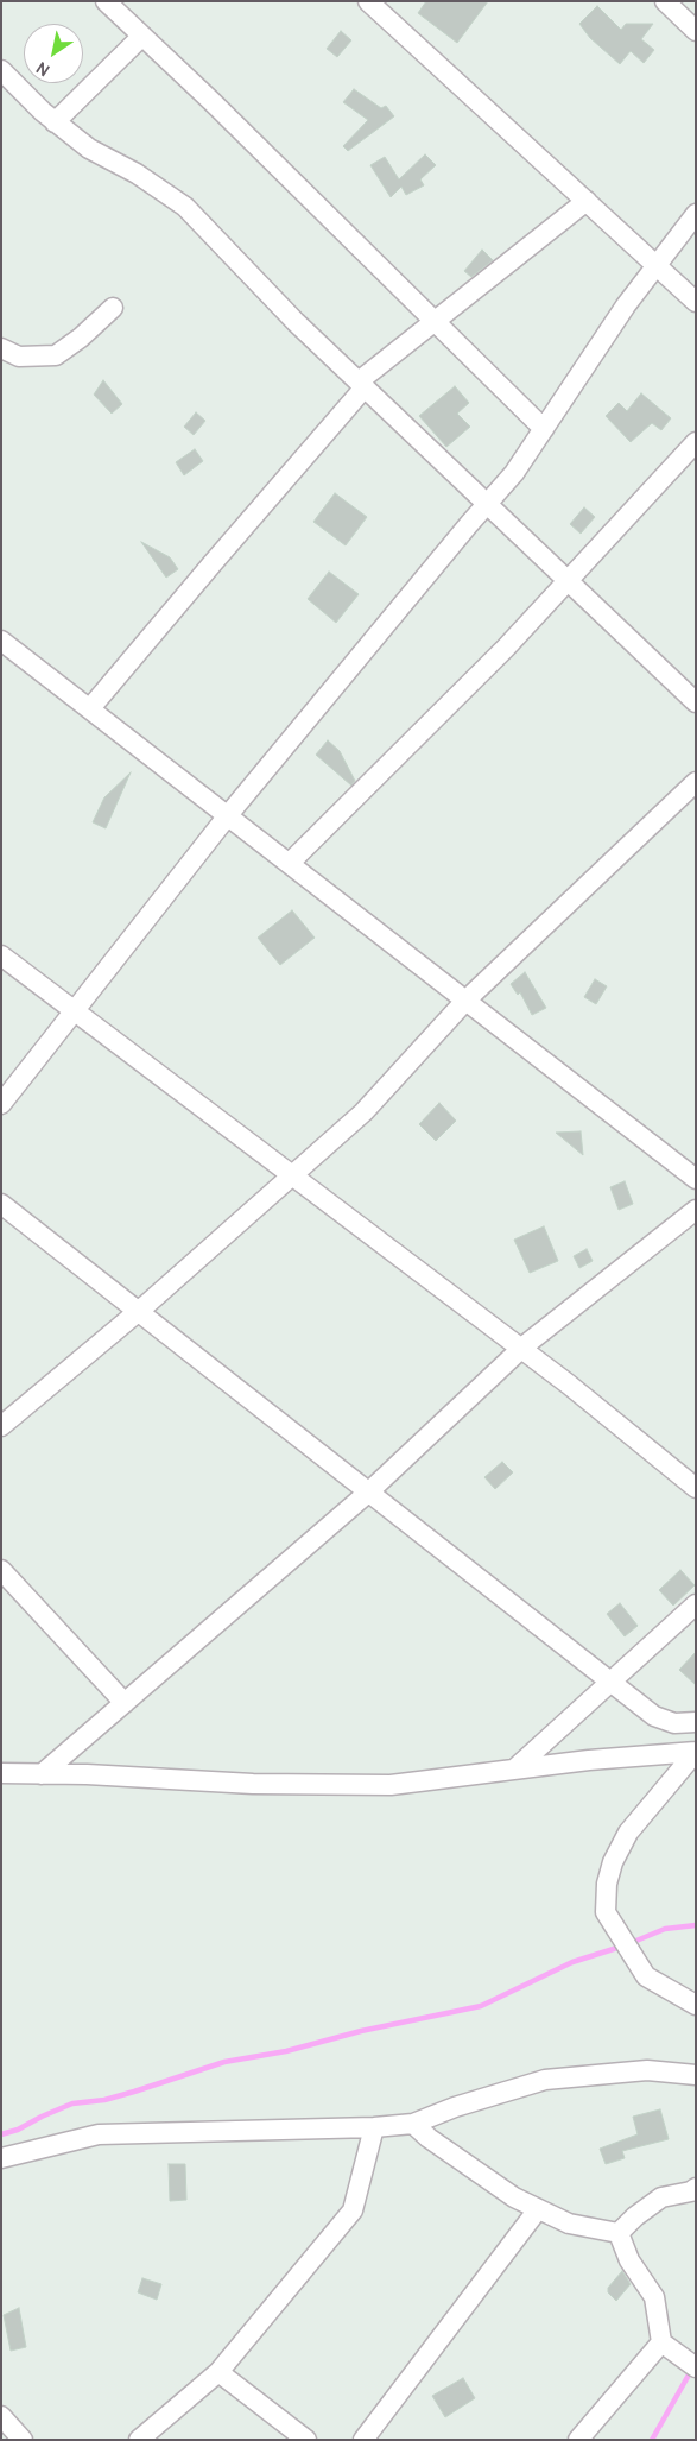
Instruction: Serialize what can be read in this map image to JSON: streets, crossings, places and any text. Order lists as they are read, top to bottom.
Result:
{
  "north": "bottom left"
}
